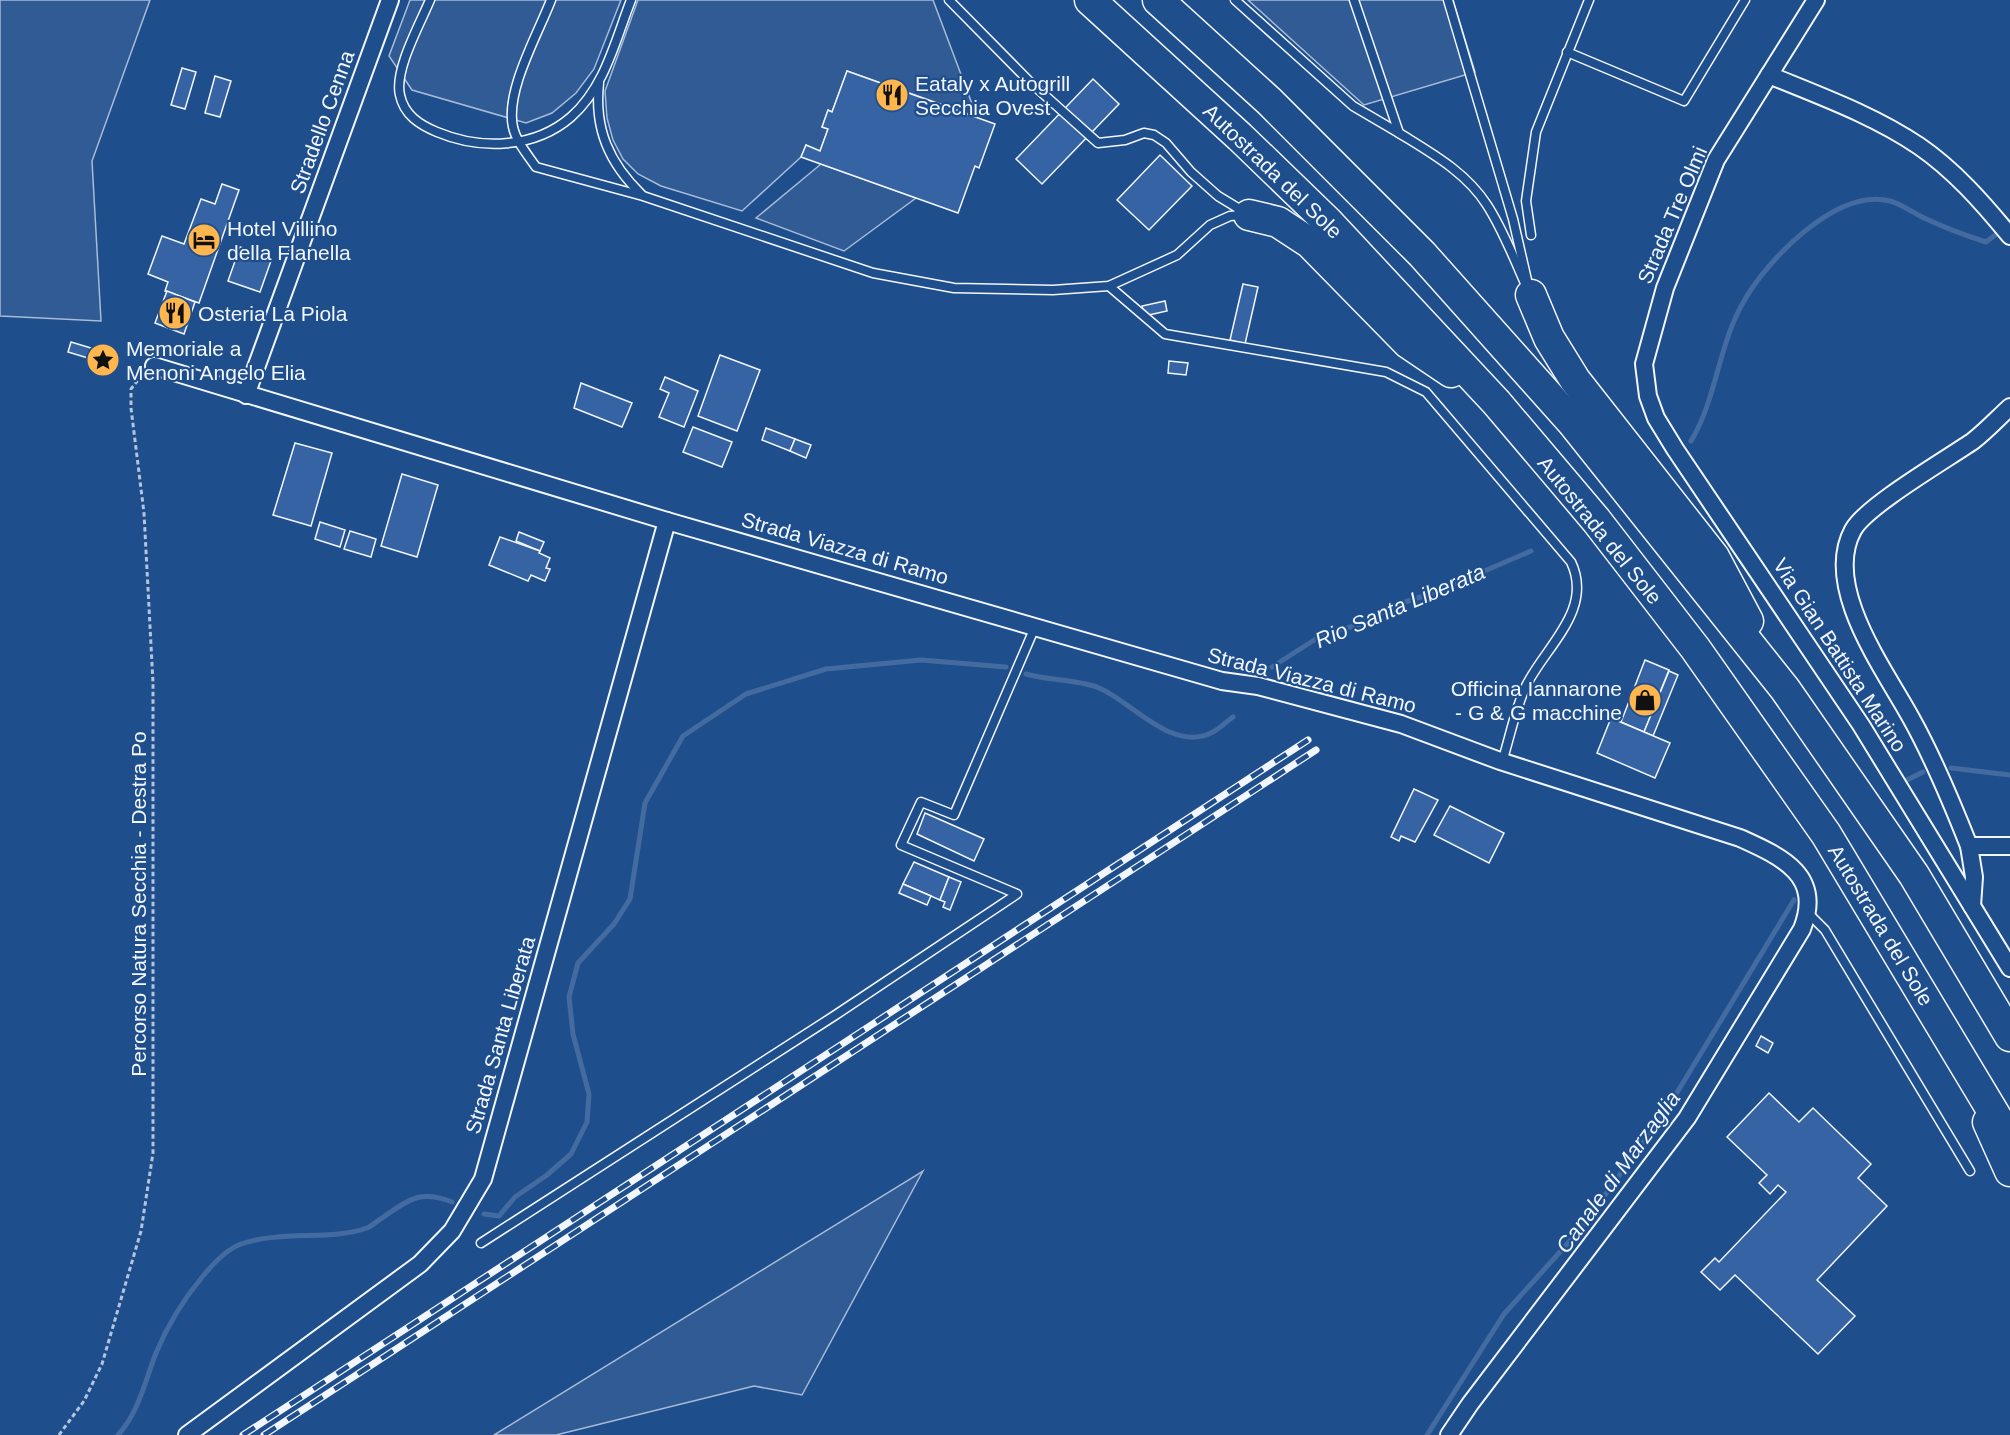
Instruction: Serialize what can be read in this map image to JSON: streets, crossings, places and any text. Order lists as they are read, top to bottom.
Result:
{
  "streets": {
    "highway": ["Autostrada del Sole"],
    "street": [
      "Stradello Cenna",
      "Strada Tre Olmi",
      "Strada Viazza di Ramo",
      "Via Gian Battista Marino",
      "Strada Santa Liberata"
    ],
    "path": ["Percorso Natura Secchia - Destra Po"]
  },
  "crossings": [
    ["Stradello Cenna", "Strada Viazza di Ramo"],
    ["Strada Tre Olmi", "Via Gian Battista Marino"],
    ["Strada Viazza di Ramo", "Percorso Natura Secchia - Destra Po"],
    ["Strada Viazza di Ramo", "Strada Santa Liberata"]
  ],
  "water": ["Rio Santa Liberata", "Canale di Marzaglia"],
  "places": {
    "restaurant": ["Eataly x Autogrill Secchia Ovest", "Osteria La Piola"],
    "hotel": ["Hotel Villino della Flanella"],
    "place": ["Memoriale a Menoni Angelo Elia"],
    "shop": ["Officina Iannarone - G & G macchine"]
  }
}
